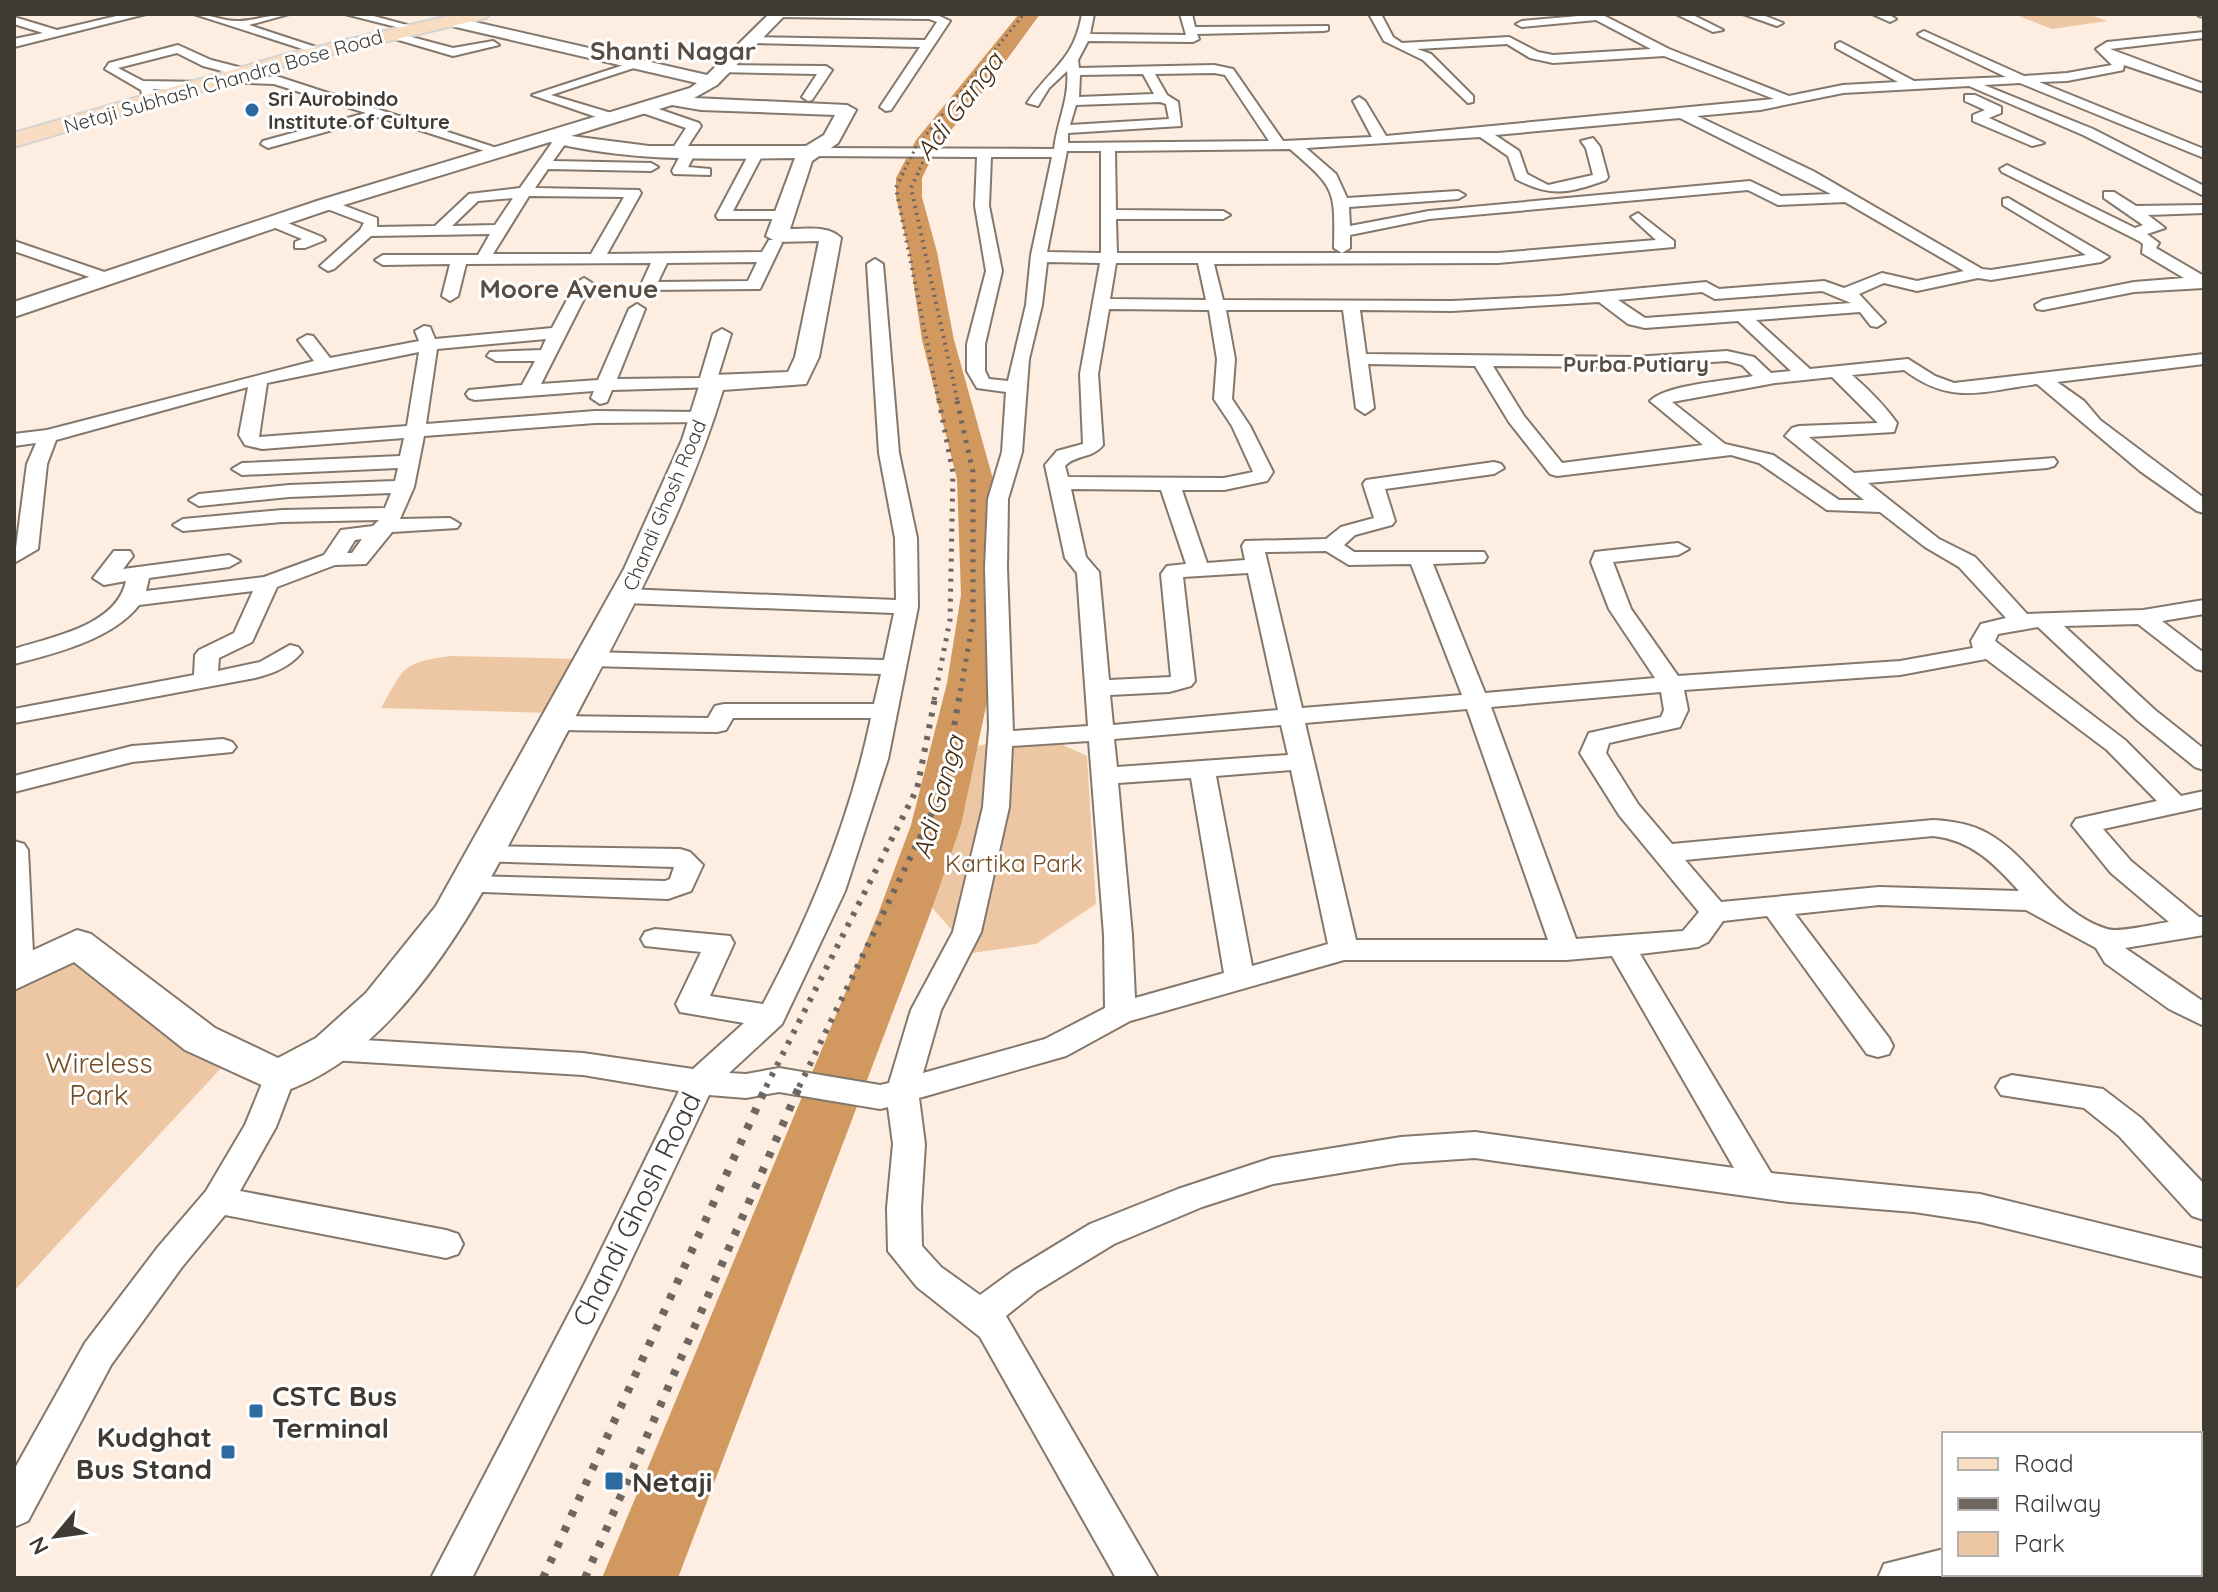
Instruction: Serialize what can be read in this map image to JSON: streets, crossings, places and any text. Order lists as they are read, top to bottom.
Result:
{
  "streets": {
    "main road": ["Netaji Subhash Chandra Bose Road"],
    "street": ["Chandi Ghosh Road"]
  },
  "districts": ["Shanti Nagar", "Moore Avenue", "Purba Putiary"],
  "water": ["Adi Ganga"],
  "parks": ["Kartika Park", "Wireless Park"],
  "places": {
    "other": ["Sri Aurobindo Institute of Culture"],
    "transit": ["CSTC Bus Terminal", "Kudghat Bus Stand", "Netaji"]
  },
  "legend": ["Road", "Railway", "Park"],
  "north": "bottom left"
}
